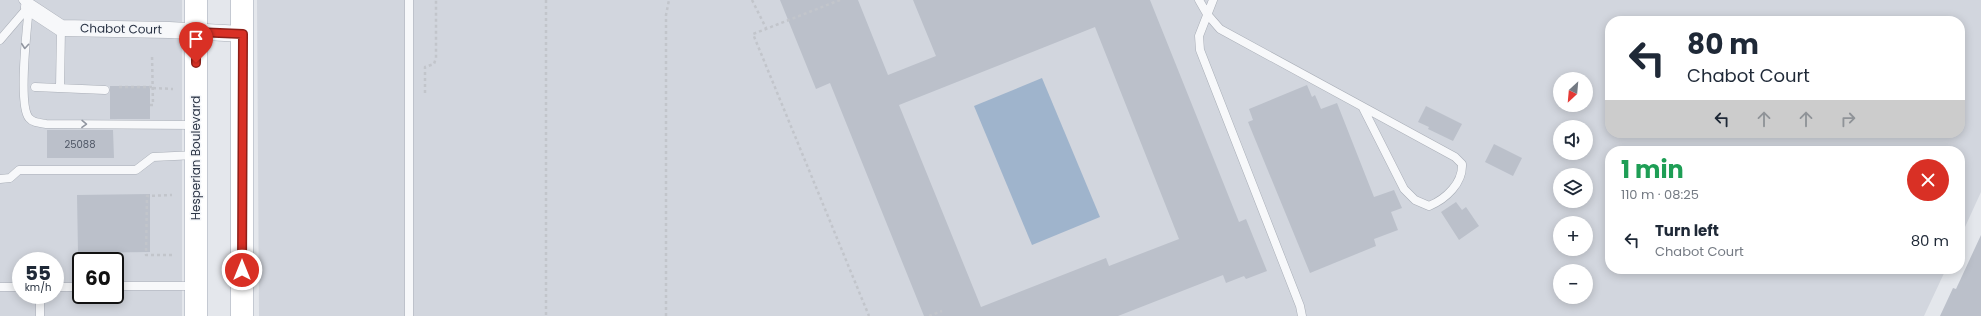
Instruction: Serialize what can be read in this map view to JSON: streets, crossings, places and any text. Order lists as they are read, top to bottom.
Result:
{
  "streets": {
    "main road": ["Hesperian Boulevard"],
    "street": ["Chabot Court"]
  },
  "crossings": [
    ["Chabot Court", "Hesperian Boulevard"]
  ],
  "house_numbers": ["25088"],
  "north": "bottom left",
  "page": {
    "turn": ["80 m", "Chabot Court"],
    "map_buttons": ["+", "−"],
    "heading": ["1 min", "110 m · 08:25"],
    "list": [
      {
        "name": "Turn left",
        "note": "Chabot Court",
        "value": "80 m"
      }
    ],
    "speed": "55 km/h",
    "limit": "60"
  }
}
